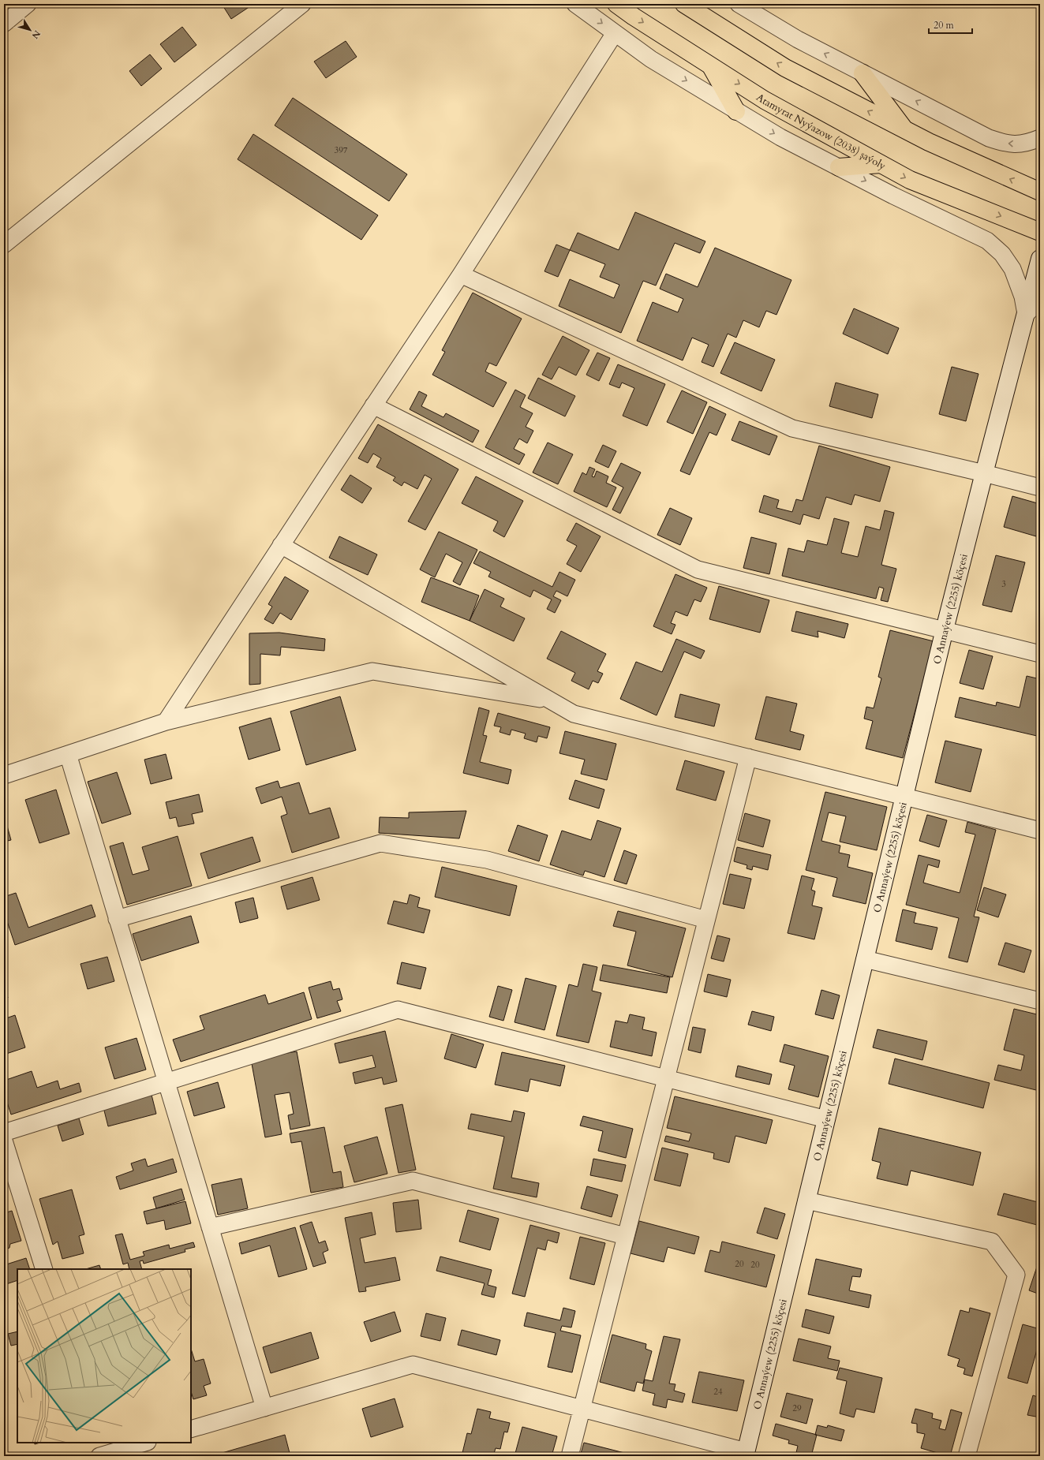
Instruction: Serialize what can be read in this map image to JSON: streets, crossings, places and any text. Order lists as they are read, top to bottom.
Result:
{
  "streets": {
    "main road": ["Atamyrat Nyýazow (2038) şaýoly", "O Annaýew (2255) köçesi"]
  },
  "house_numbers": [
    "397",
    "3",
    "20",
    "20",
    "24",
    "29"
  ],
  "scale_bar": "20 m",
  "north": "bottom right"
}
